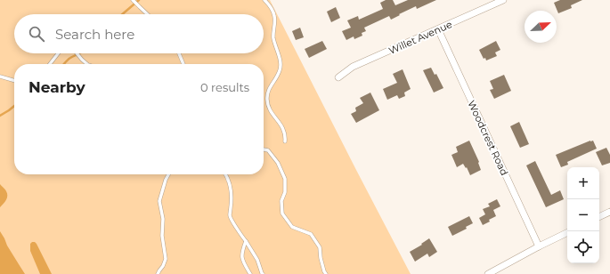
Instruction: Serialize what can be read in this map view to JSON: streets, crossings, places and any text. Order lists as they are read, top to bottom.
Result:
{
  "streets": {
    "street": ["Willet Avenue", "Woodcrest Road"]
  },
  "crossings": [
    ["Willet Avenue", "Woodcrest Road"]
  ],
  "north": "top right",
  "page": {
    "search": "Search here",
    "heading": ["Nearby", "0 results"],
    "map_buttons": ["+", "−"]
  }
}
